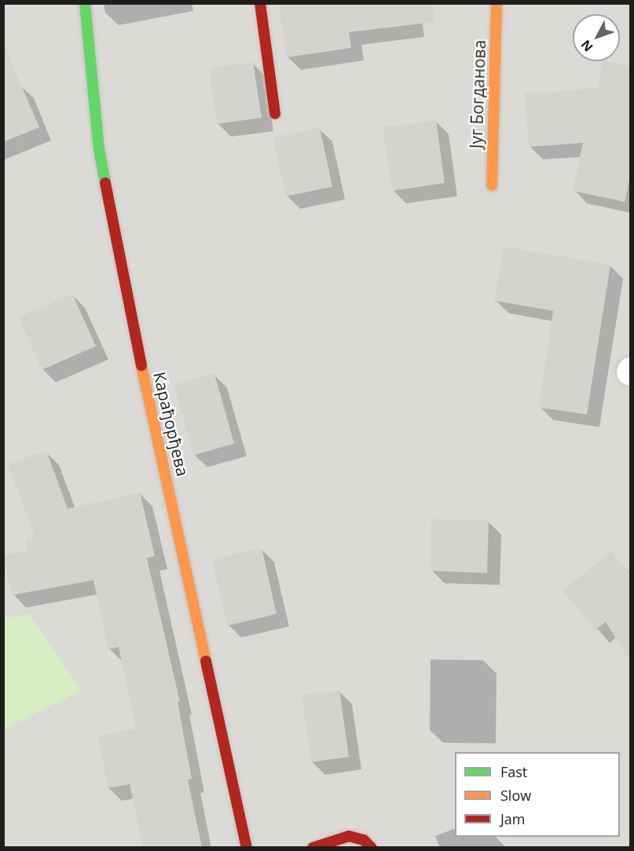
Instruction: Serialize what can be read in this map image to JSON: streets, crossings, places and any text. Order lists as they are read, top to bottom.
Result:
{
  "streets": {
    "street": ["Југ Богданова", "Карађорђева"]
  },
  "legend": ["Fast", "Slow", "Jam"],
  "north": "bottom left"
}
